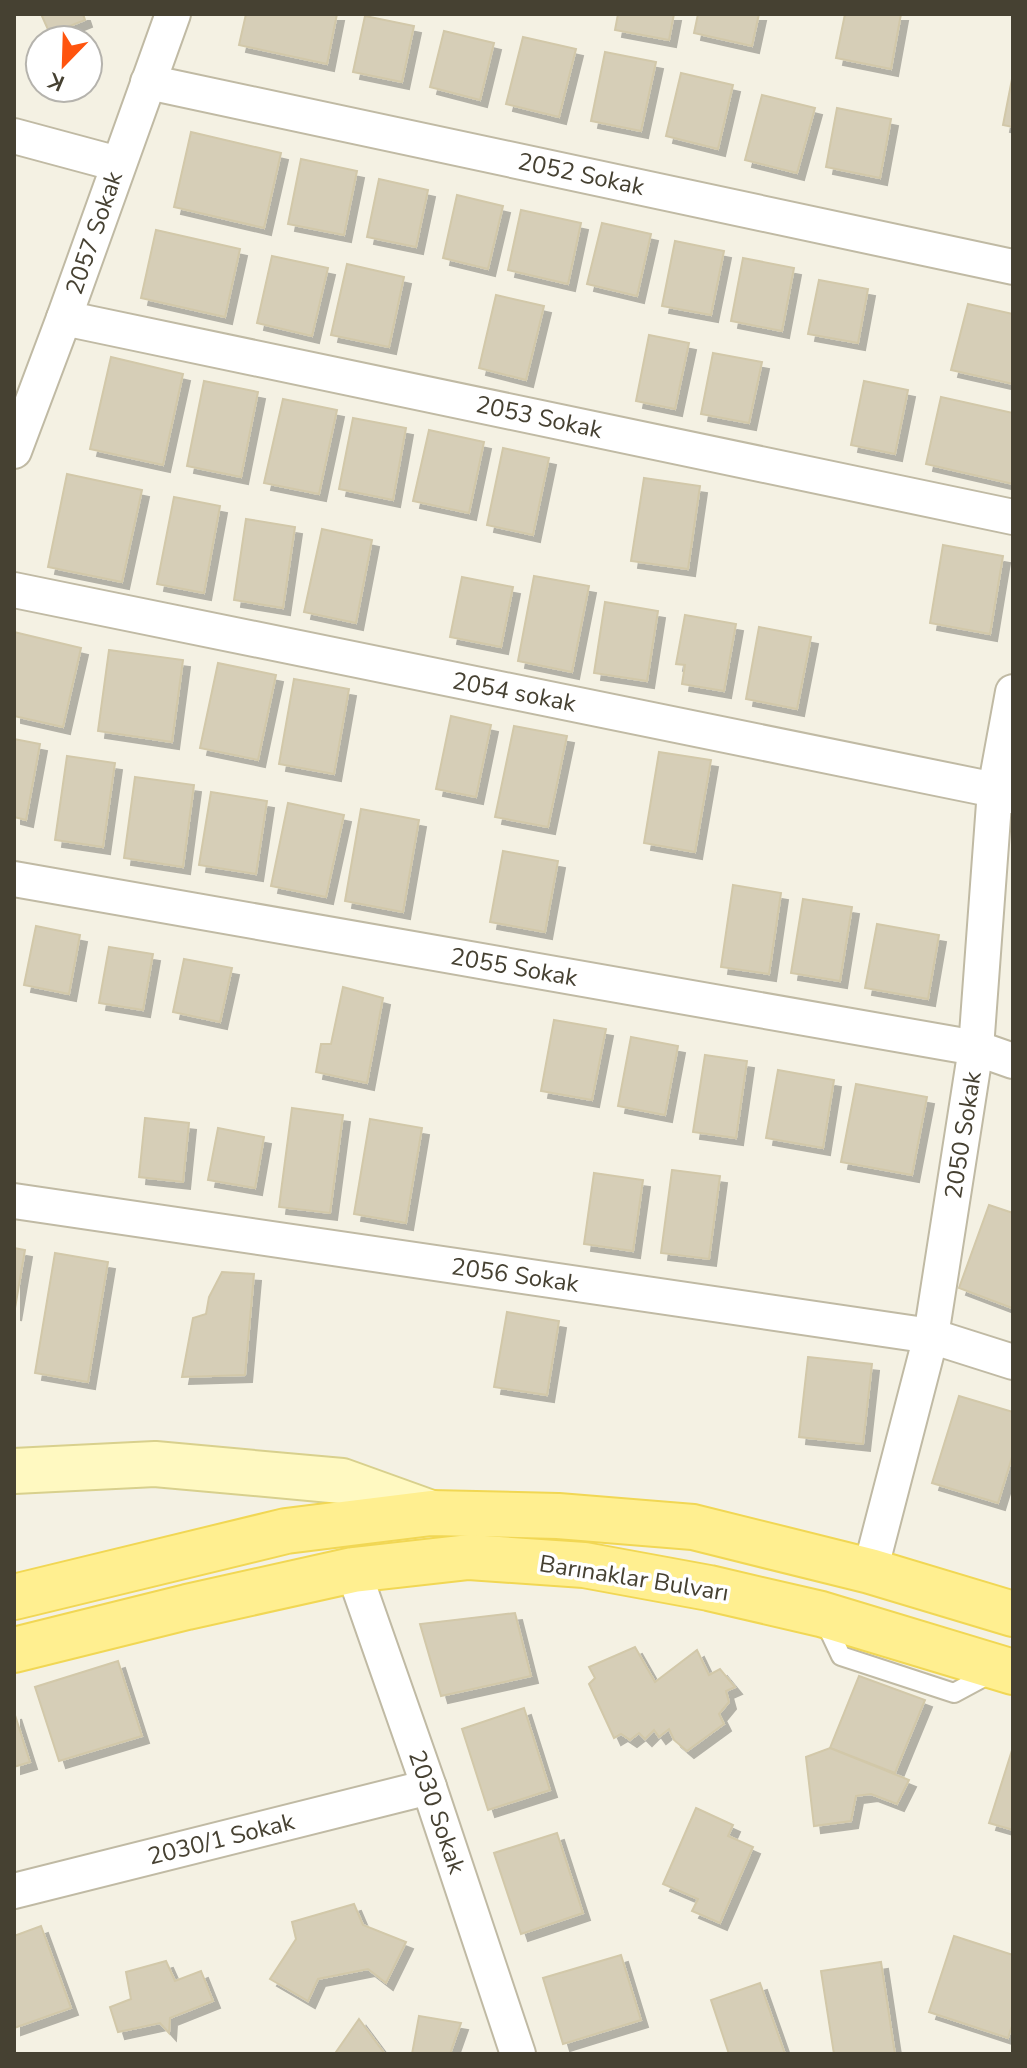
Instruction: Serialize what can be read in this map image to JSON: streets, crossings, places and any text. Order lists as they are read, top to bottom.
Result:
{
  "streets": {
    "main road": ["Barınaklar Bulvarı"],
    "street": [
      "2052 Sokak",
      "2057 Sokak",
      "2053 Sokak",
      "2054 sokak",
      "2055 Sokak",
      "2050 Sokak",
      "2056 Sokak",
      "2030 Sokak",
      "2030/1 Sokak"
    ]
  },
  "crossings": [
    ["2052 Sokak", "2057 Sokak"],
    ["2057 Sokak", "2053 Sokak"],
    ["2054 sokak", "2050 Sokak"],
    ["2055 Sokak", "2050 Sokak"],
    ["2050 Sokak", "2056 Sokak"],
    ["2050 Sokak", "Barınaklar Bulvarı"],
    ["Barınaklar Bulvarı", "2030 Sokak"],
    ["2030 Sokak", "2030/1 Sokak"]
  ],
  "north": "bottom left"
}
